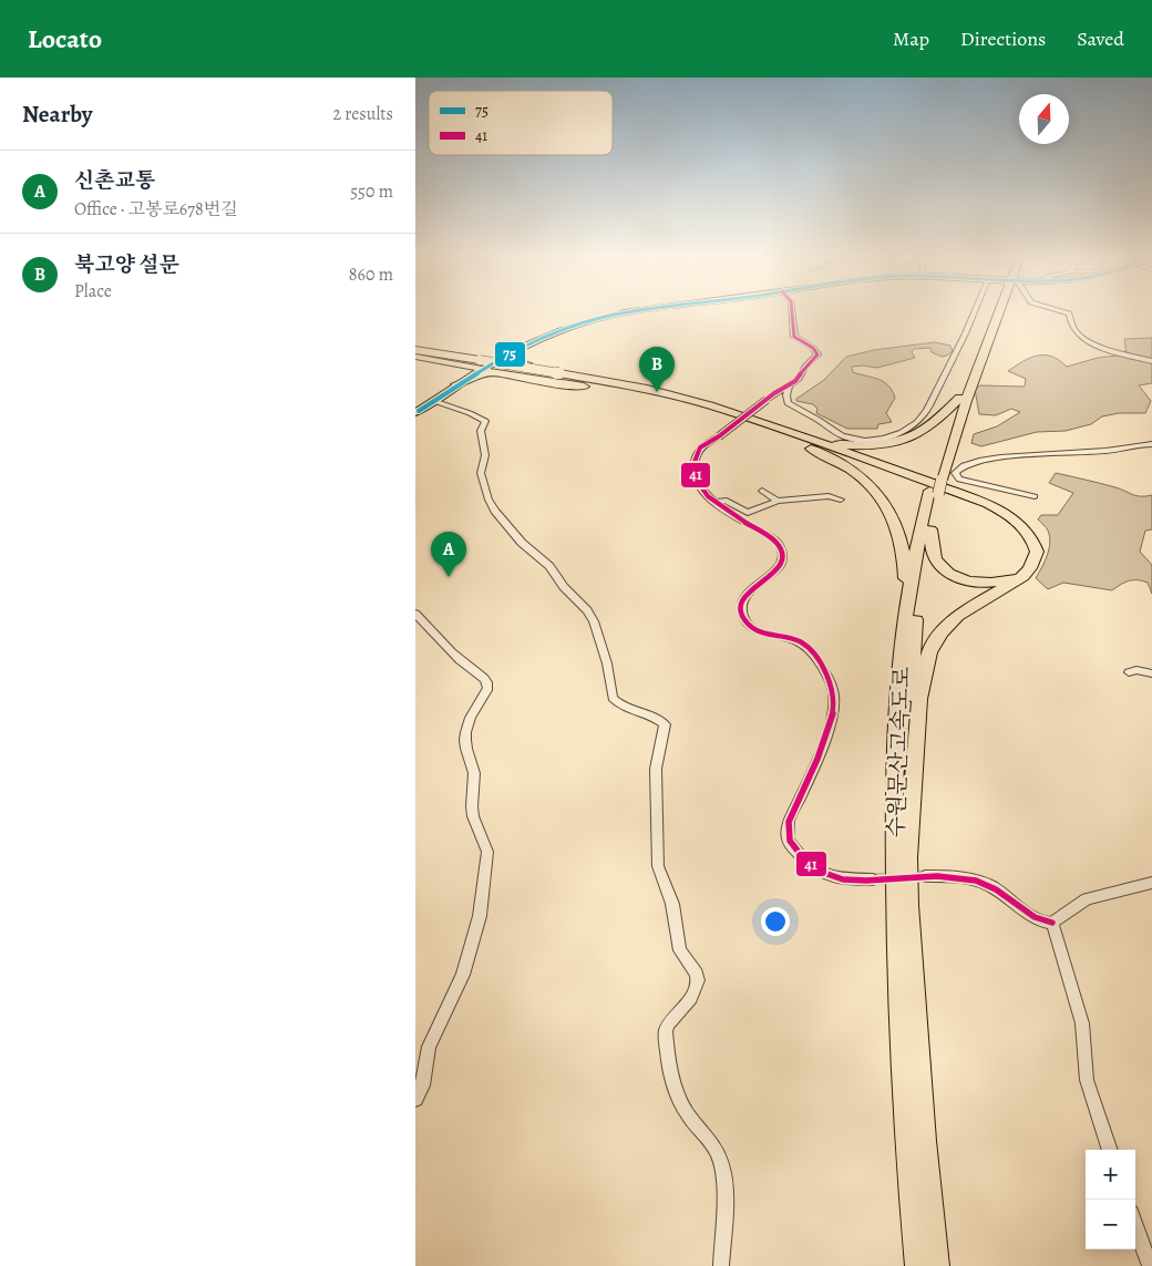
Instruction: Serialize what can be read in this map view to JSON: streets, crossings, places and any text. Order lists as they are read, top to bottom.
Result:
{
  "streets": {
    "highway": ["수원문산고속도로"]
  },
  "lines": ["transit line 75", "transit line 41"],
  "legend": ["75", "41"],
  "north": "top",
  "page": {
    "header": "Locato",
    "nav": ["Map", "Directions", "Saved"],
    "heading": ["Nearby", "2 results"],
    "list": [
      {
        "mark": "A",
        "name": "신촌교통",
        "note": "Office · 고봉로678번길",
        "value": "550 m"
      },
      {
        "mark": "B",
        "name": "북고양 설문",
        "note": "Place",
        "value": "860 m"
      }
    ],
    "pins": ["B", "A"],
    "map_buttons": ["+", "−"]
  }
}
